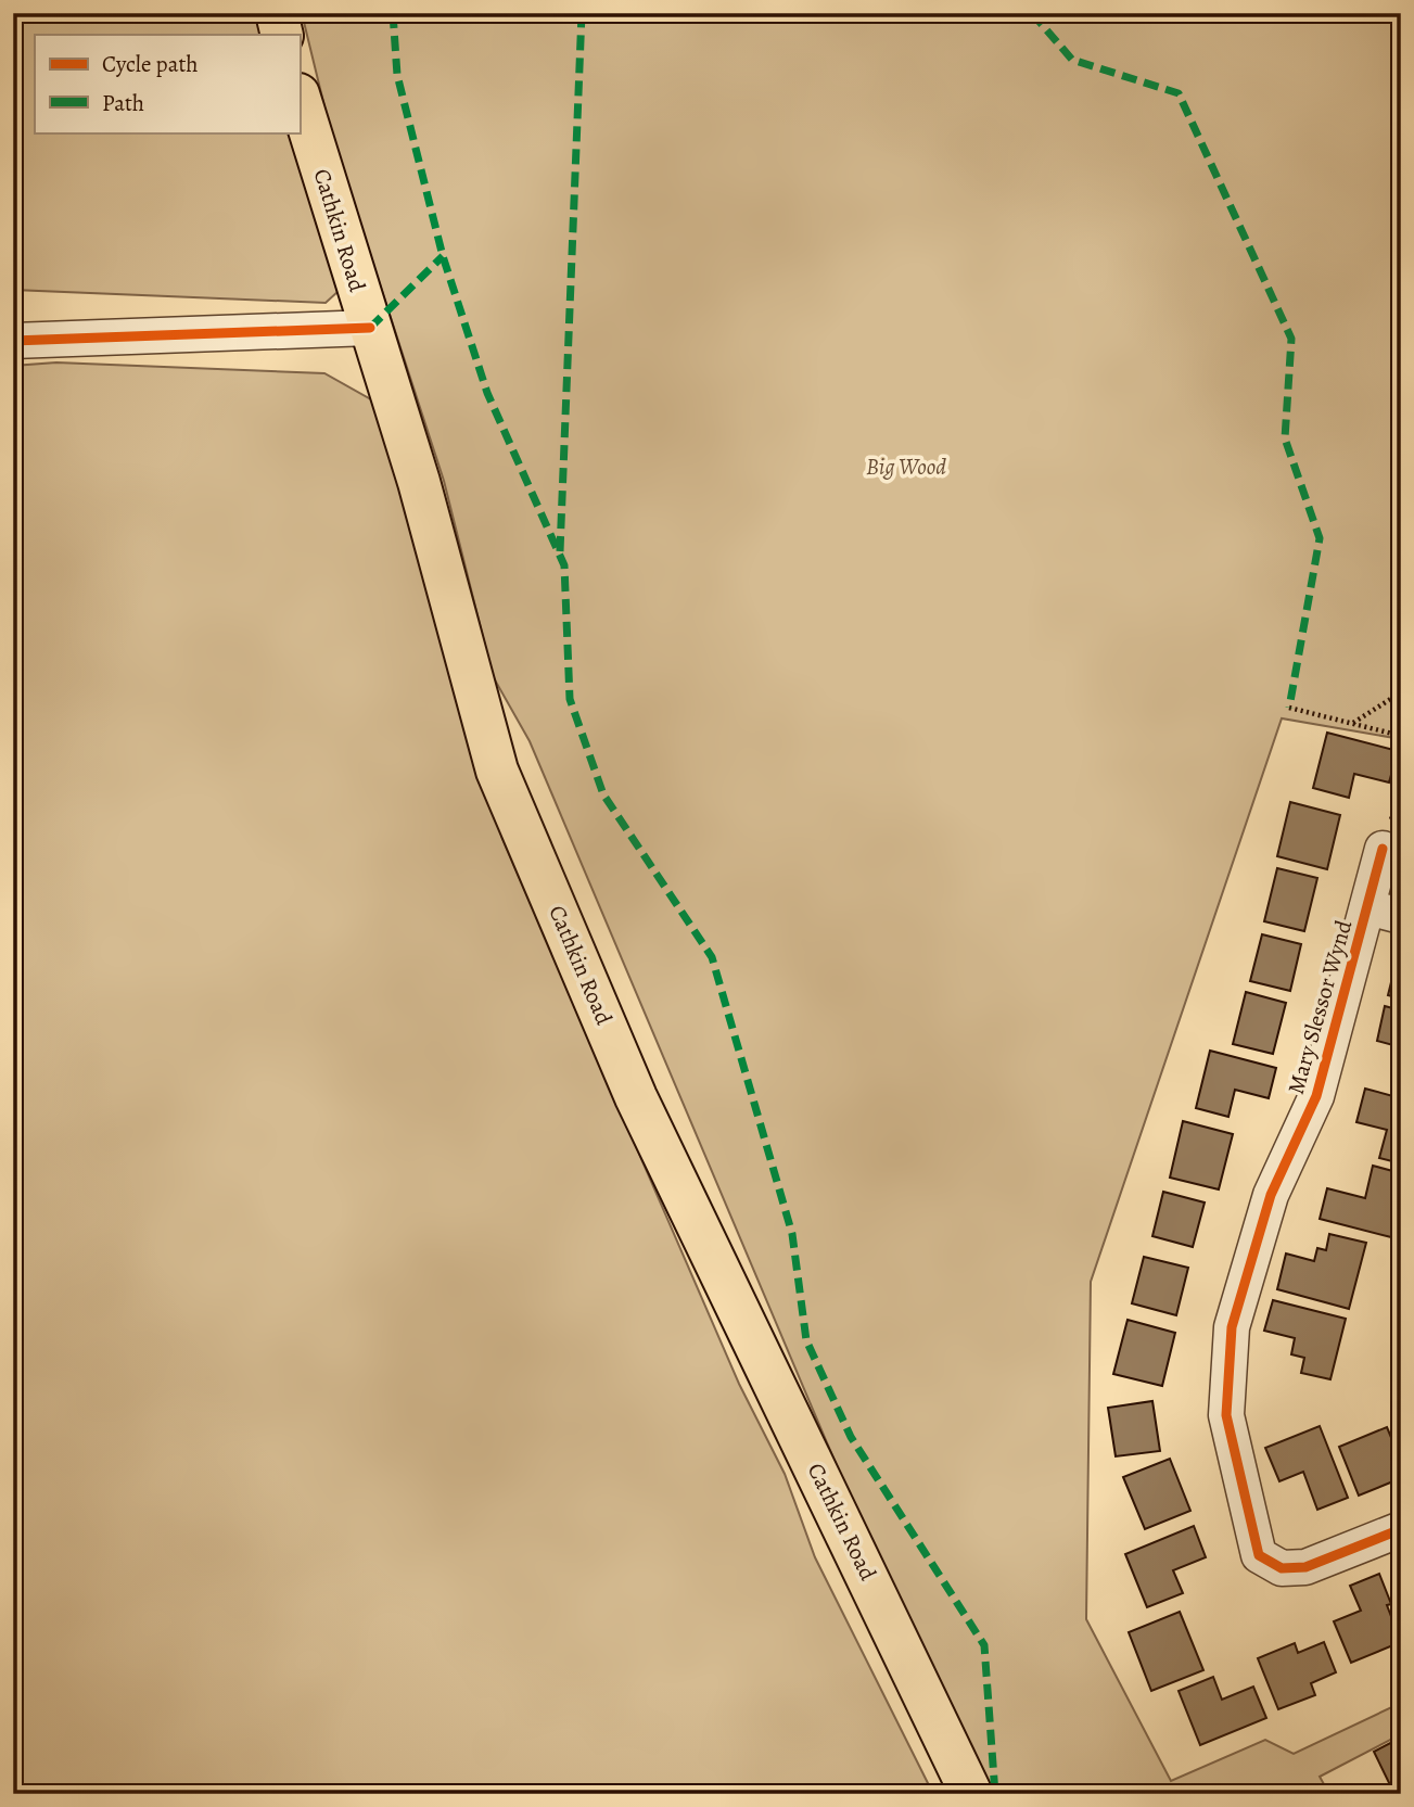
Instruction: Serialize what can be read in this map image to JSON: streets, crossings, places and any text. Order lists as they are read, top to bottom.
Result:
{
  "streets": {
    "main road": ["Cathkin Road"],
    "street": ["Mary Slessor Wynd"]
  },
  "parks": ["Big Wood"],
  "legend": ["Cycle path", "Path"]
}
